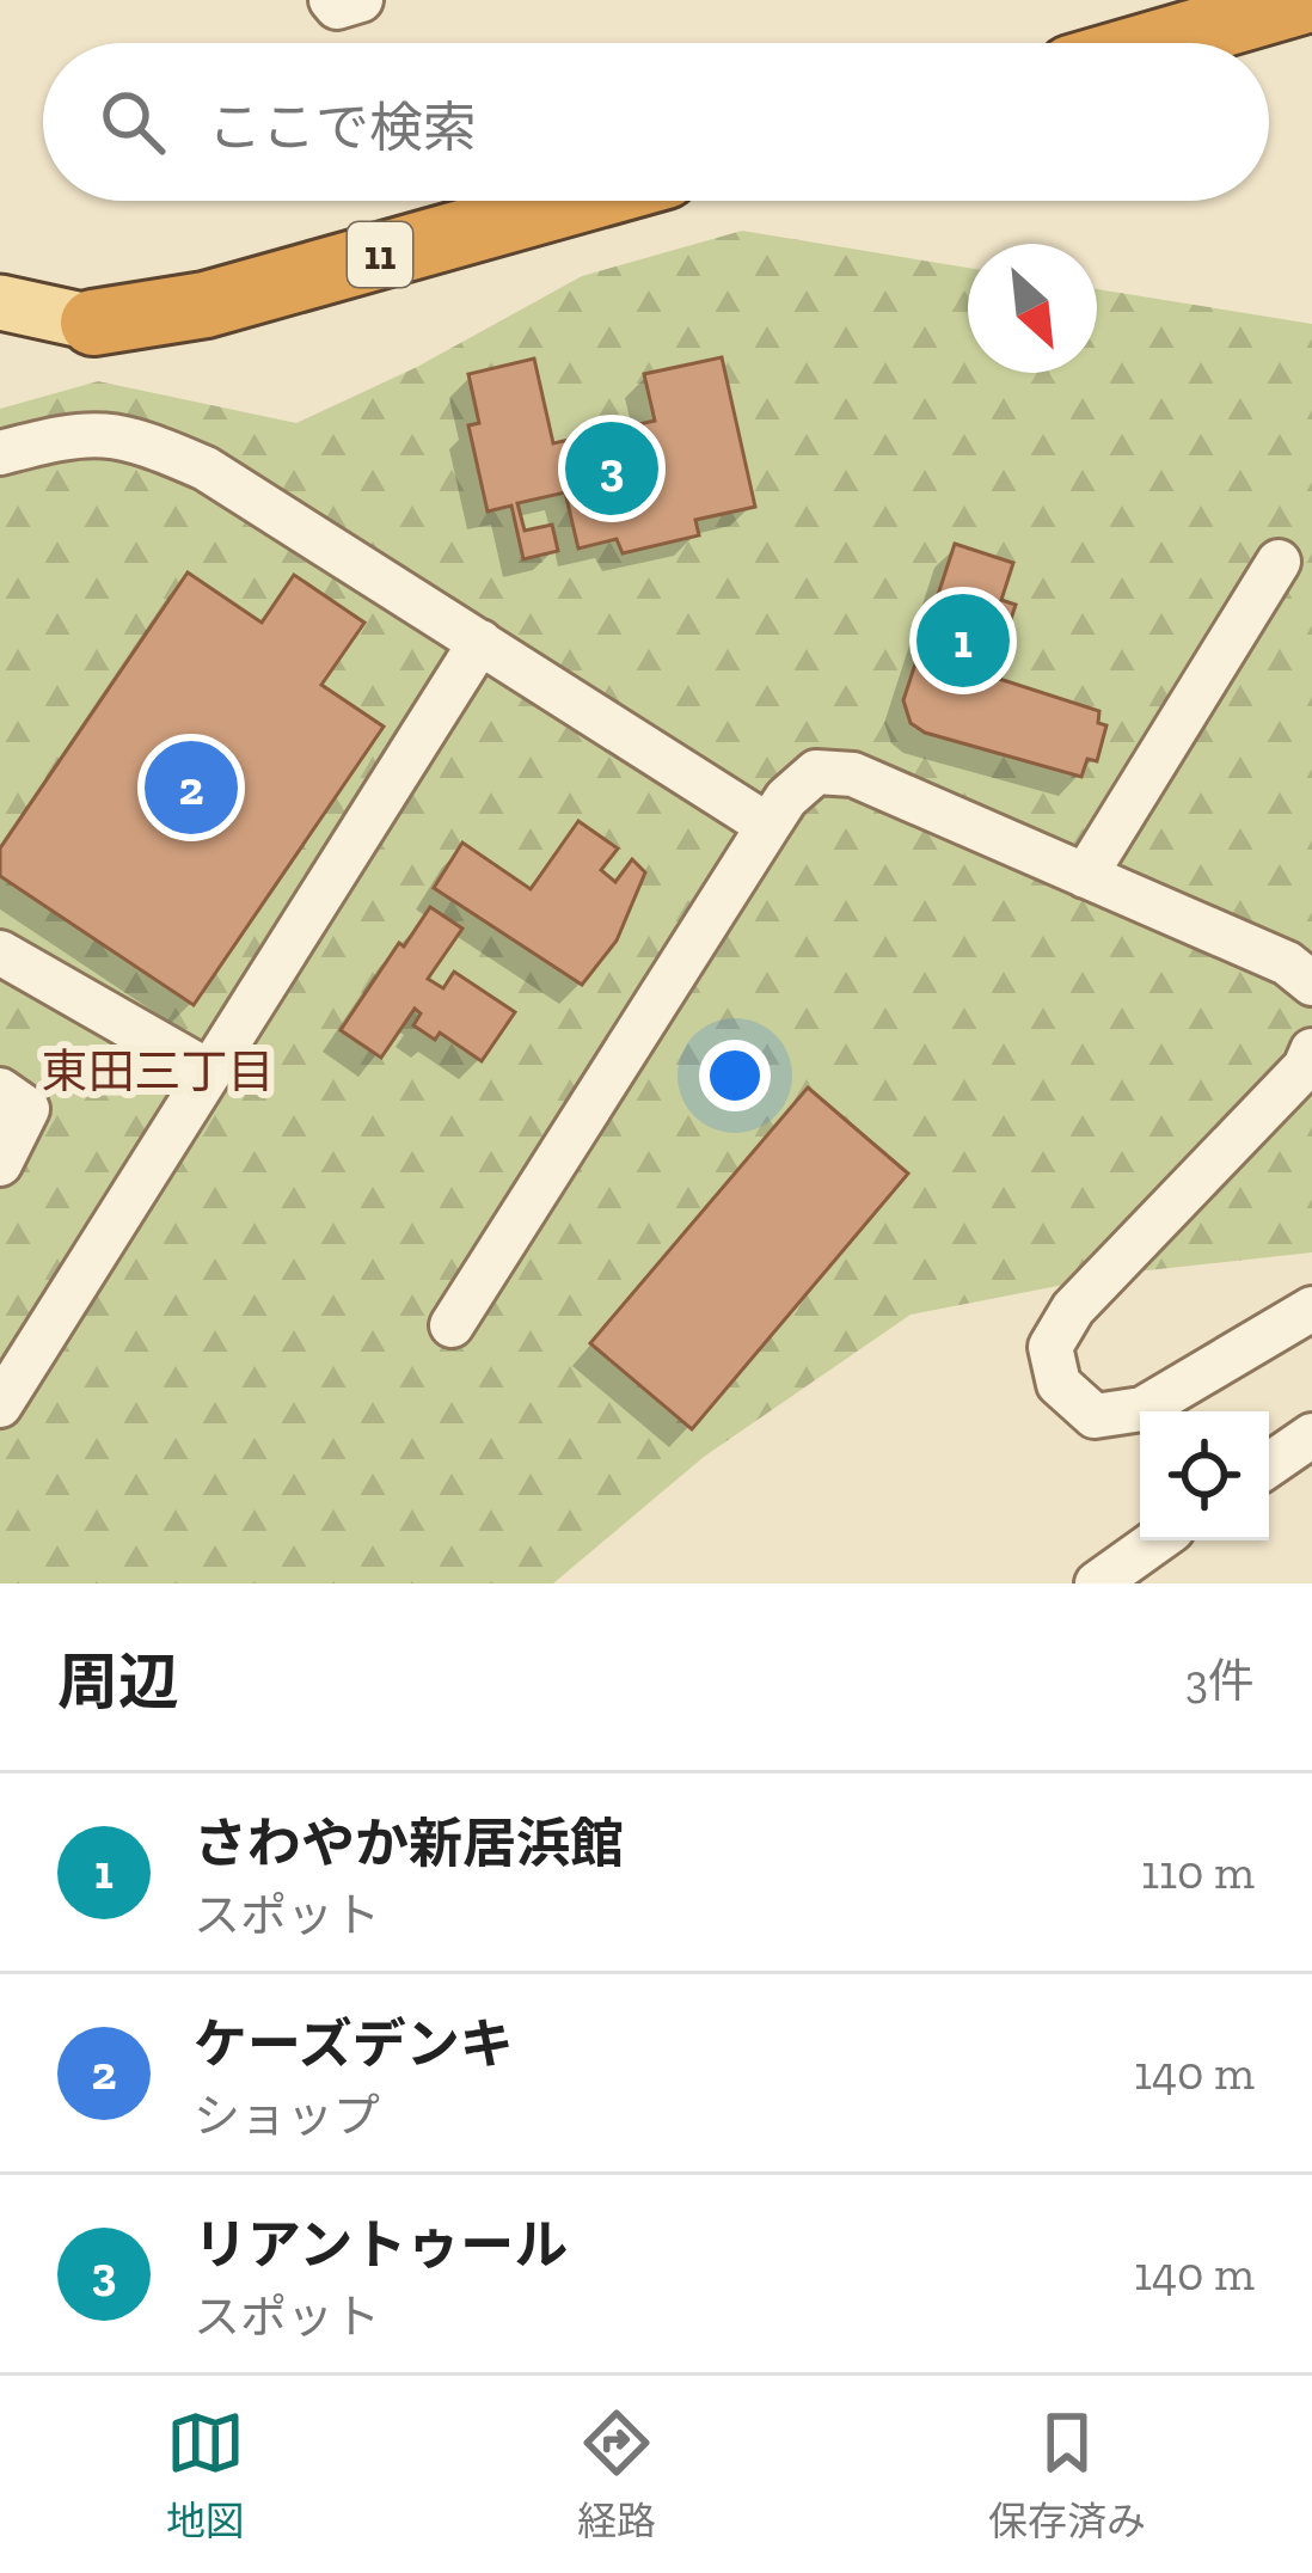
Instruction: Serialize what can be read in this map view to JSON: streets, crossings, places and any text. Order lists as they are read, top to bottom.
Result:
{
  "streets": {
    "highway": ["11"]
  },
  "districts": ["東田三丁目"],
  "north": "bottom right",
  "page": {
    "search": "ここで検索",
    "pins": ["3", "1", "2"],
    "heading": ["周辺", "3件"],
    "list": [
      {
        "mark": "1",
        "name": "さわやか新居浜館",
        "note": "スポット",
        "value": "110 m"
      },
      {
        "mark": "2",
        "name": "ケーズデンキ",
        "note": "ショップ",
        "value": "140 m"
      },
      {
        "mark": "3",
        "name": "リアントゥール",
        "note": "スポット",
        "value": "140 m"
      }
    ],
    "nav": ["地図", "経路", "保存済み"]
  }
}
